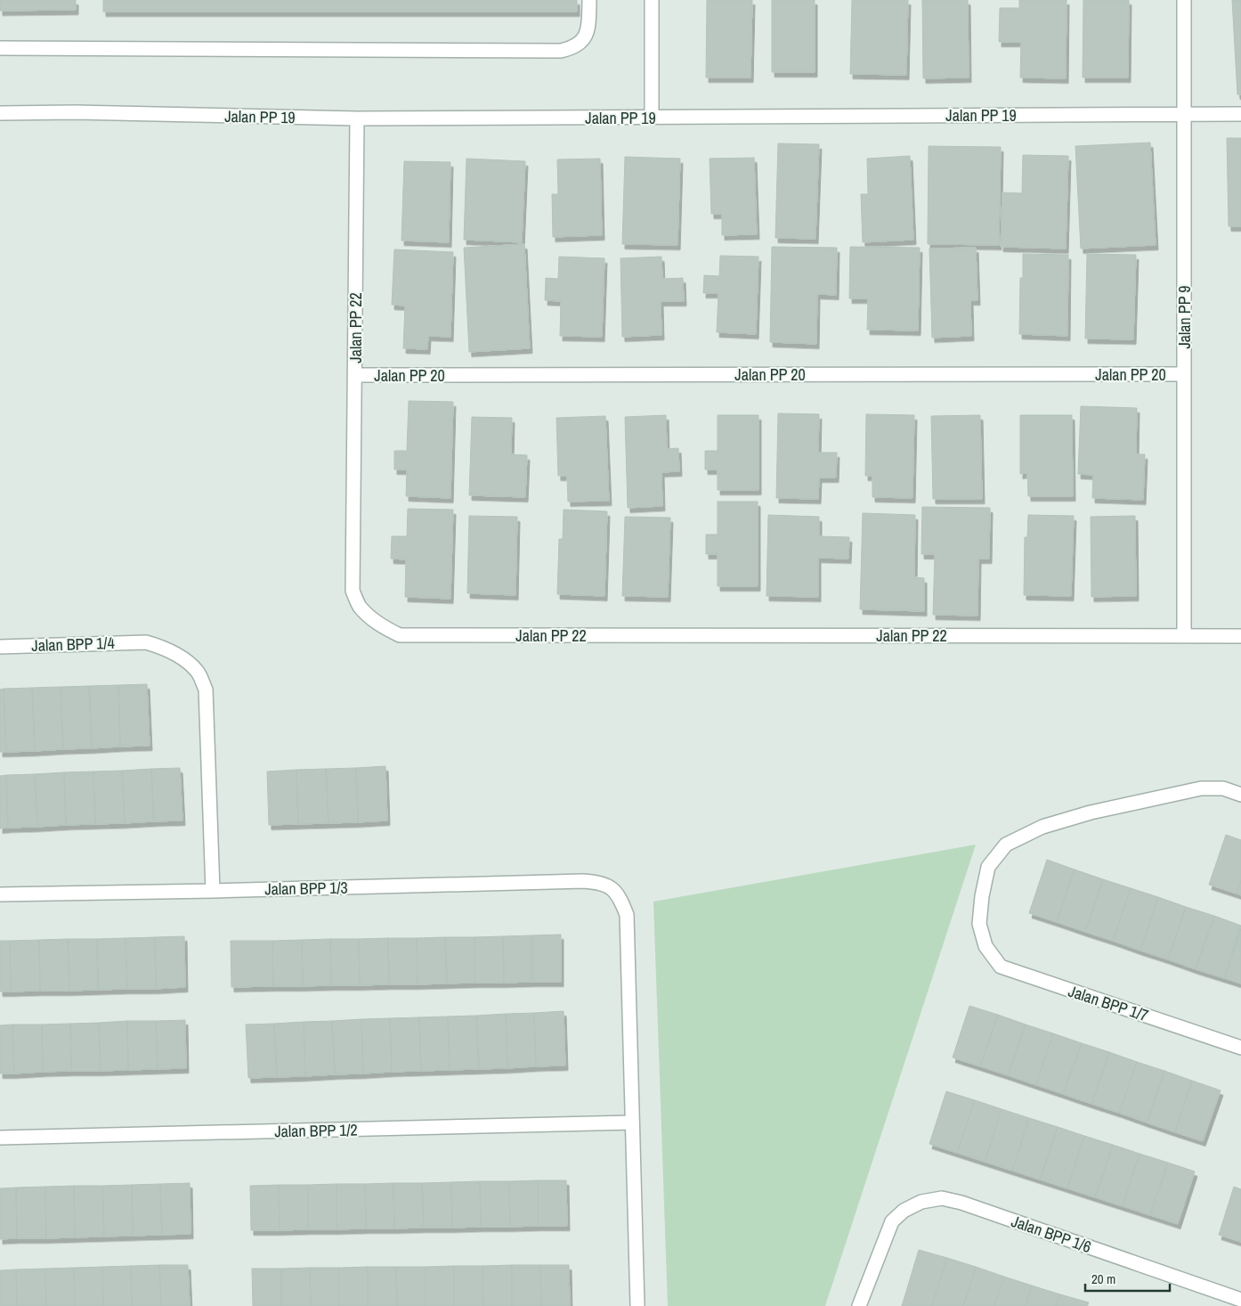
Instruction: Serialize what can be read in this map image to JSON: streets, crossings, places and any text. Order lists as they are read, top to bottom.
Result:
{
  "streets": {
    "street": [
      "Jalan PP 19",
      "Jalan PP 9",
      "Jalan PP 22",
      "Jalan PP 20",
      "Jalan BPP 1/4",
      "Jalan BPP 1/3",
      "Jalan BPP 1/7",
      "Jalan BPP 1/2",
      "Jalan BPP 1/6"
    ]
  },
  "crossings": [
    ["Jalan PP 19", "Jalan PP 9"],
    ["Jalan PP 19", "Jalan PP 22"],
    ["Jalan PP 9", "Jalan PP 22"],
    ["Jalan PP 9", "Jalan PP 20"],
    ["Jalan PP 22", "Jalan PP 20"],
    ["Jalan BPP 1/4", "Jalan BPP 1/3"],
    ["Jalan BPP 1/3", "Jalan BPP 1/2"]
  ],
  "scale_bar": "20 m"
}
